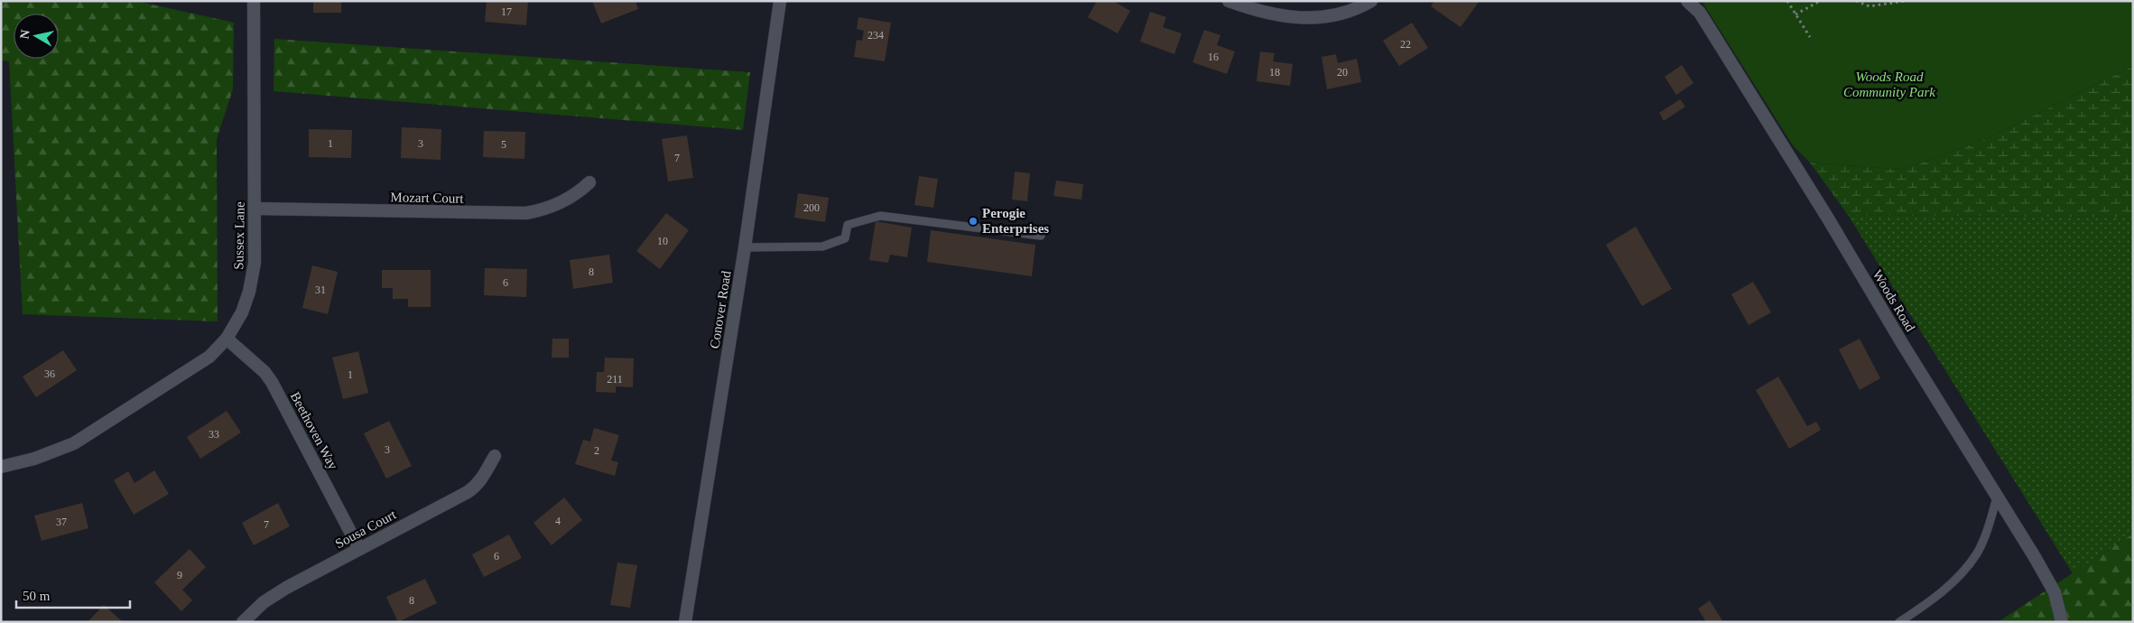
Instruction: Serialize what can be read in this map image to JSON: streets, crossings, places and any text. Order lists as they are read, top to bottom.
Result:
{
  "streets": {
    "street": [
      "Mozart Court",
      "Sussex Lane",
      "Woods Road",
      "Conover Road",
      "Beethoven Way",
      "Sousa Court"
    ]
  },
  "crossings": [
    ["Mozart Court", "Sussex Lane"],
    ["Sussex Lane", "Beethoven Way"],
    ["Beethoven Way", "Sousa Court"]
  ],
  "parks": ["Woods Road Community Park"],
  "places": ["Perogie Enterprises"],
  "house_numbers": [
    "17",
    "234",
    "22",
    "16",
    "18",
    "20",
    "1",
    "3",
    "5",
    "7",
    "200",
    "10",
    "8",
    "6",
    "31",
    "36",
    "1",
    "211",
    "33",
    "3",
    "2",
    "4",
    "37",
    "7",
    "6",
    "9",
    "8"
  ],
  "scale_bar": "50 m",
  "north": "left"
}
